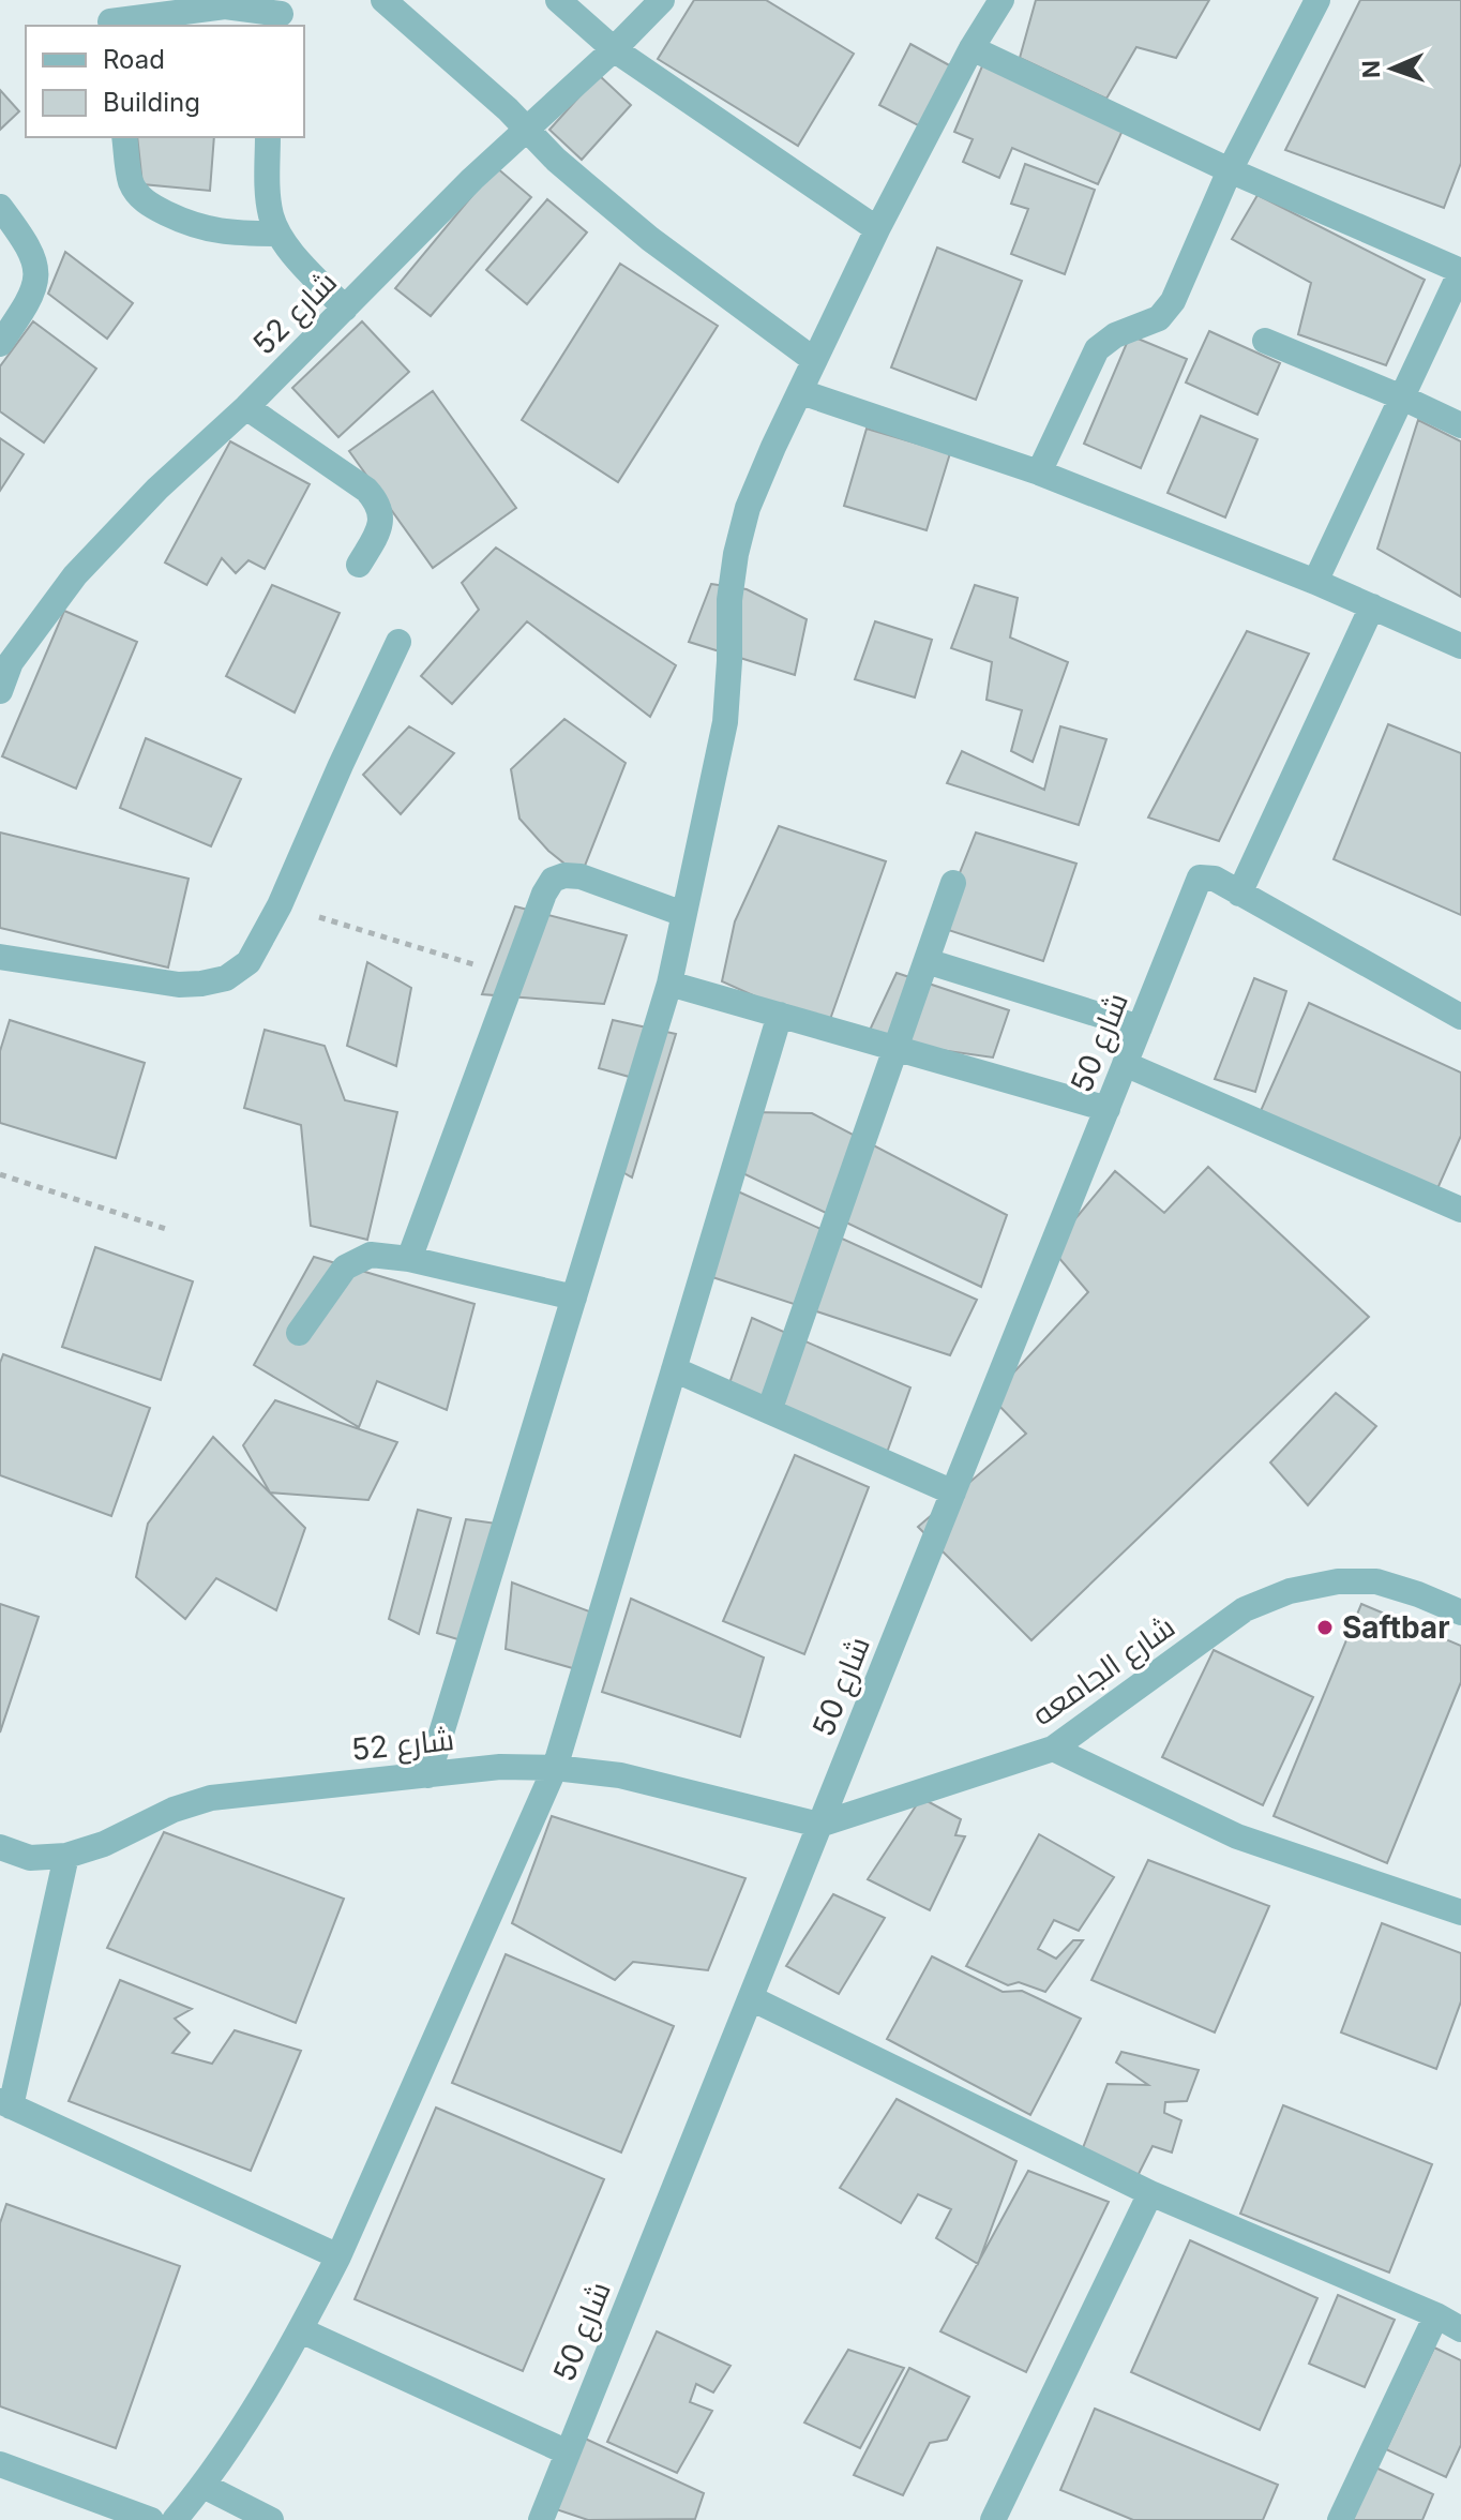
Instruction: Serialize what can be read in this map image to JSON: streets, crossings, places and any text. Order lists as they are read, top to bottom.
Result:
{
  "streets": {
    "street": ["شارع 52", "شارع 50", "شارع الجامعه"]
  },
  "crossings": [
    ["شارع 52", "شارع 50"],
    ["شارع 52", "شارع الجامعه"],
    ["شارع 50", "شارع الجامعه"]
  ],
  "places": ["Saftbar"],
  "legend": ["Road", "Building"],
  "north": "left"
}
